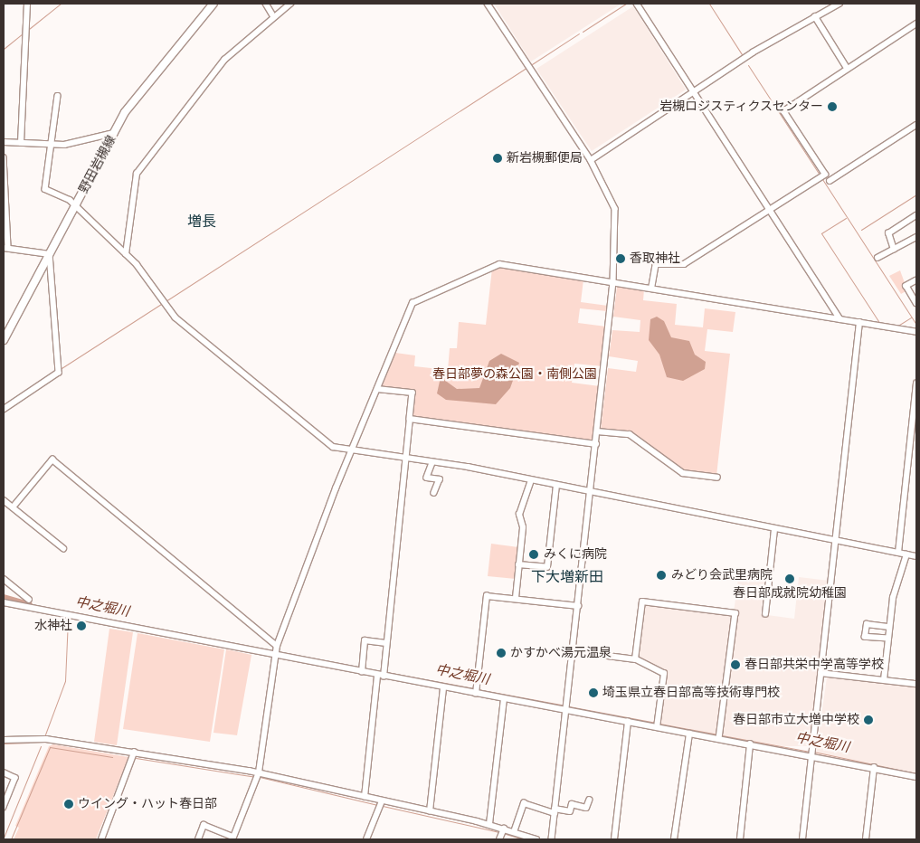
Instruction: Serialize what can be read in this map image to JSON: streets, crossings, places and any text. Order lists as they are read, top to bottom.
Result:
{
  "streets": {
    "main road": ["野田岩槻線"]
  },
  "districts": ["増長", "下大増新田"],
  "water": ["中之堀川"],
  "parks": ["春日部夢の森公園・南側公園"],
  "places": [
    "岩槻ロジスティクスセンター",
    "新岩槻郵便局",
    "香取神社",
    "みくに病院",
    "みどり会武里病院",
    "春日部成就院幼稚園",
    "水神社",
    "かすかべ湯元温泉",
    "春日部共栄中学高等学校",
    "埼玉県立春日部高等技術専門校",
    "春日部市立大増中学校",
    "ウイング・ハット春日部"
  ]
}
